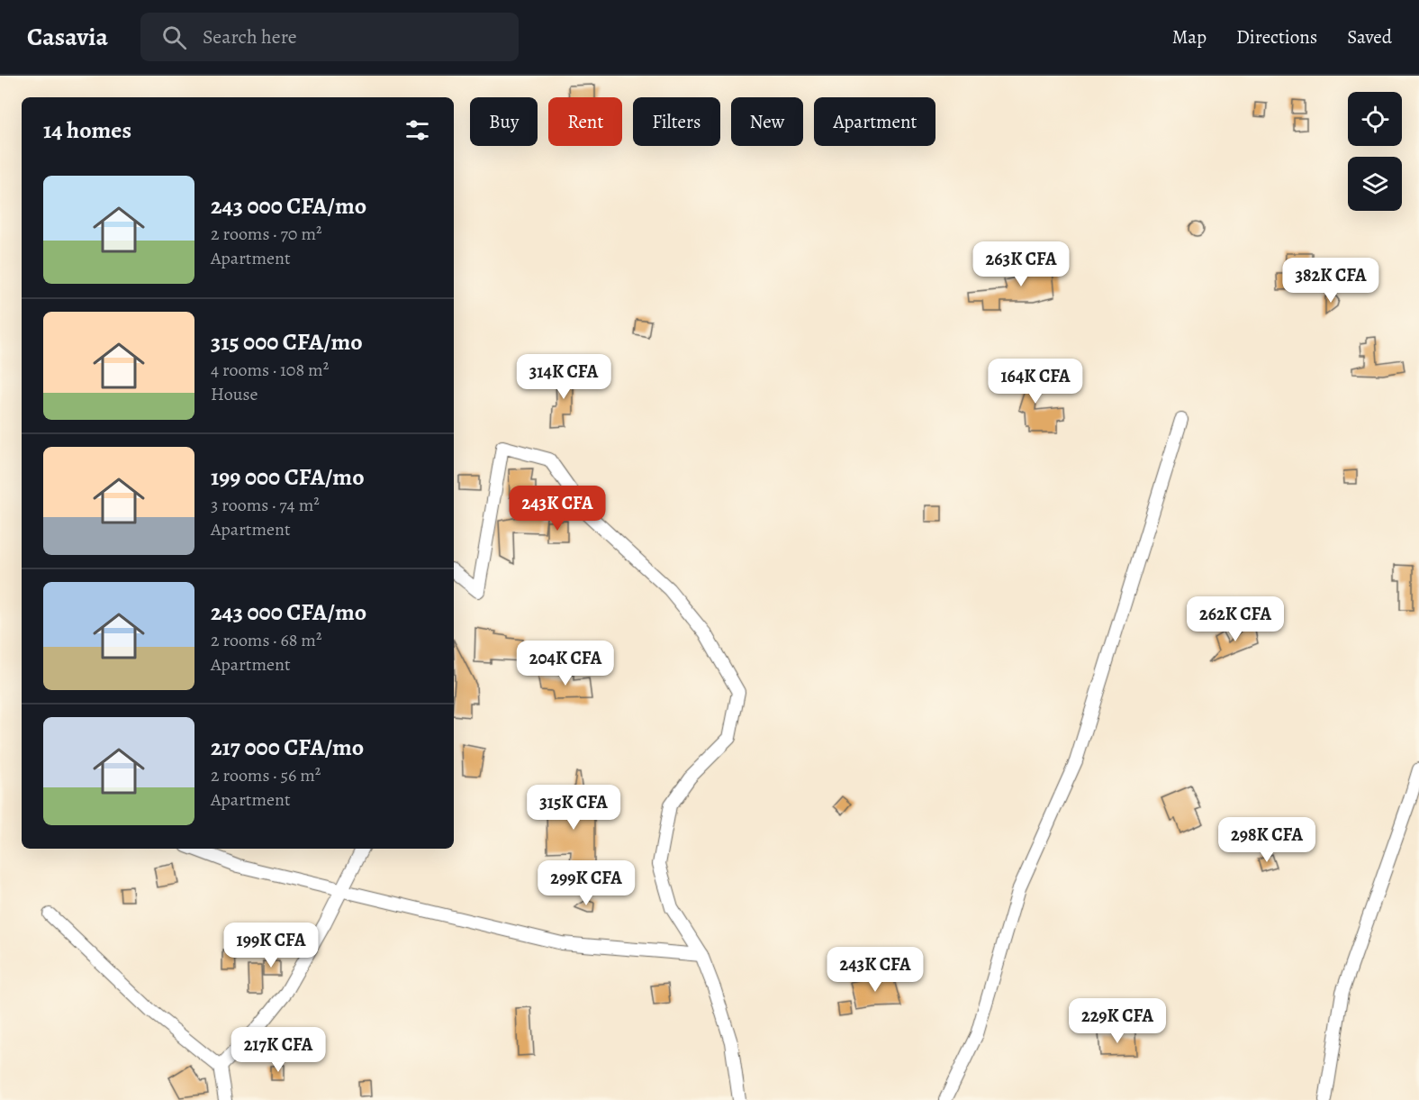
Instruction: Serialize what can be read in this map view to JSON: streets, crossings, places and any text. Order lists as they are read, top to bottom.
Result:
{
  "page": {
    "header": "Casavia",
    "search": "Search here",
    "nav": ["Map", "Directions", "Saved"],
    "chip": [
      "Buy",
      "Rent",
      "Filters",
      "New",
      "Apartment"
    ],
    "heading": "14 homes",
    "list": [
      {
        "name": "243 000 CFA/mo",
        "note": "2 rooms · 70 m² · Apartment"
      },
      {
        "name": "315 000 CFA/mo",
        "note": "4 rooms · 108 m² · House"
      },
      {
        "name": "199 000 CFA/mo",
        "note": "3 rooms · 74 m² · Apartment"
      },
      {
        "name": "243 000 CFA/mo",
        "note": "2 rooms · 68 m² · Apartment"
      },
      {
        "name": "217 000 CFA/mo",
        "note": "2 rooms · 56 m² · Apartment"
      }
    ],
    "price": [
      "263K CFA",
      "382K CFA",
      "314K CFA",
      "164K CFA",
      "243K CFA",
      "262K CFA",
      "204K CFA",
      "315K CFA",
      "298K CFA",
      "299K CFA",
      "199K CFA",
      "243K CFA",
      "229K CFA",
      "217K CFA"
    ]
  }
}
